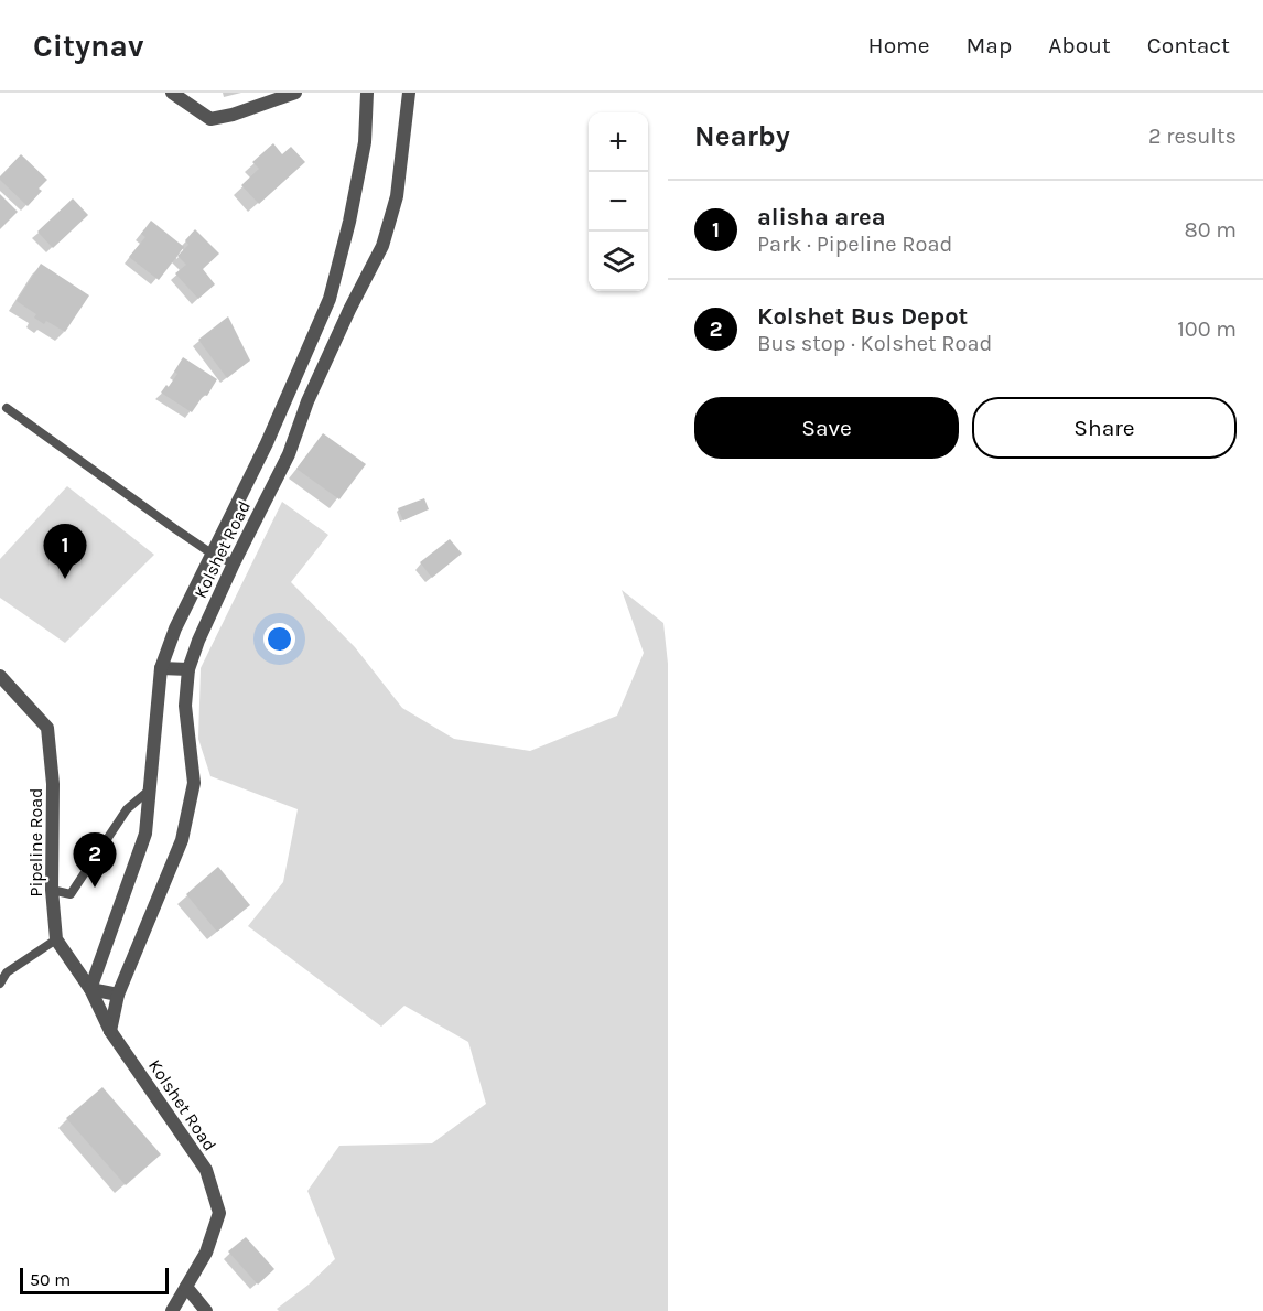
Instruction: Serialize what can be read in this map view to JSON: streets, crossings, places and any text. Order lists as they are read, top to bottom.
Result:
{
  "streets": {
    "street": ["Kolshet Road", "Pipeline Road"]
  },
  "crossings": [
    ["Kolshet Road", "Pipeline Road"]
  ],
  "scale_bar": "50 m",
  "page": {
    "header": "Citynav",
    "nav": [
      "Home",
      "Map",
      "About",
      "Contact"
    ],
    "heading": ["Nearby", "2 results"],
    "map_buttons": ["+", "−"],
    "list": [
      {
        "mark": "1",
        "name": "alisha area",
        "note": "Park · Pipeline Road",
        "value": "80 m"
      },
      {
        "mark": "2",
        "name": "Kolshet Bus Depot",
        "note": "Bus stop · Kolshet Road",
        "value": "100 m"
      }
    ],
    "buttons": ["Save", "Share"],
    "pins": ["1", "2"],
    "scale": "50 m"
  }
}
